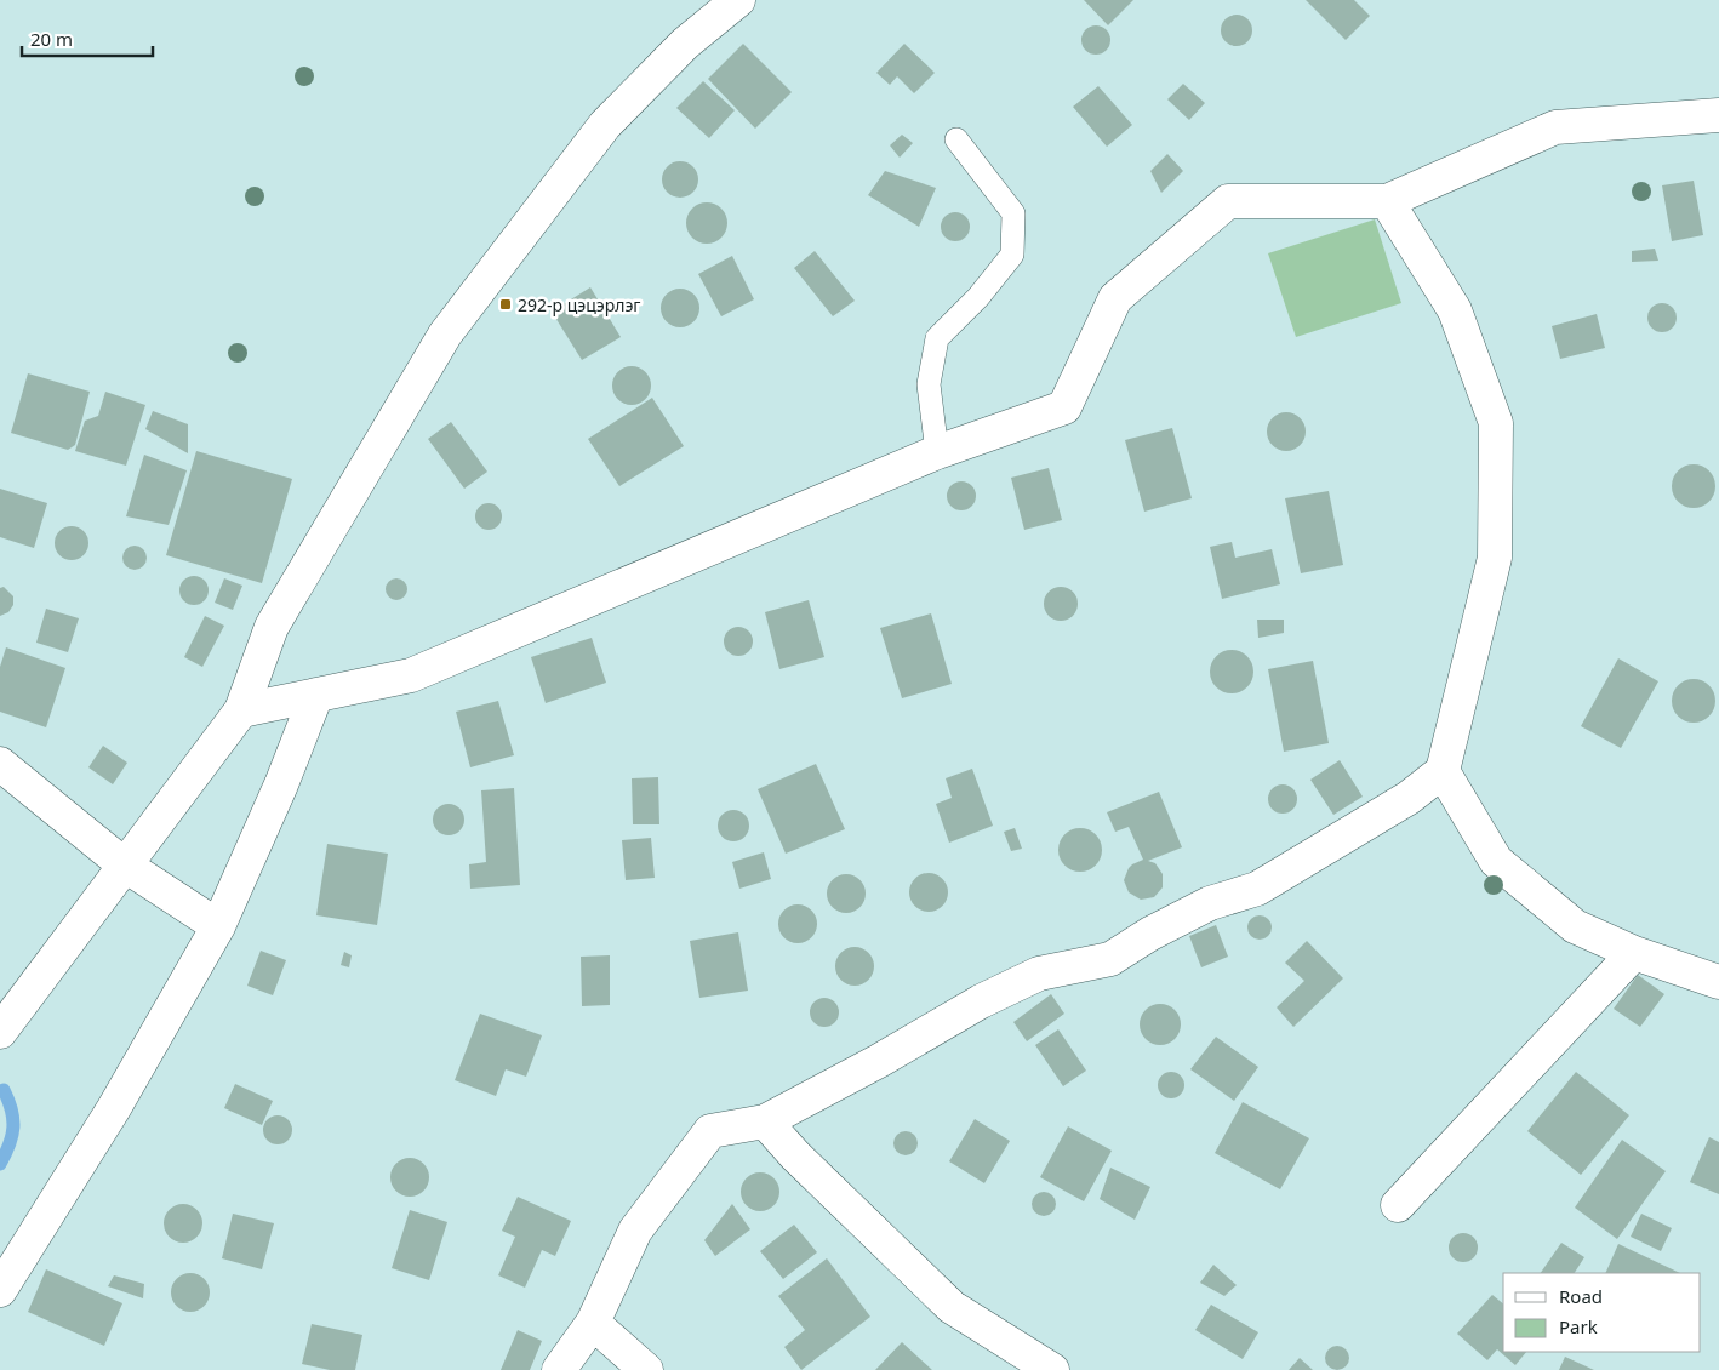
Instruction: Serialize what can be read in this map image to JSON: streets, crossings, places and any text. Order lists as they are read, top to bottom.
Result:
{
  "places": {
    "transit": ["292-р цэцэрлэг"]
  },
  "legend": ["Road", "Park"],
  "scale_bar": "20 m"
}
